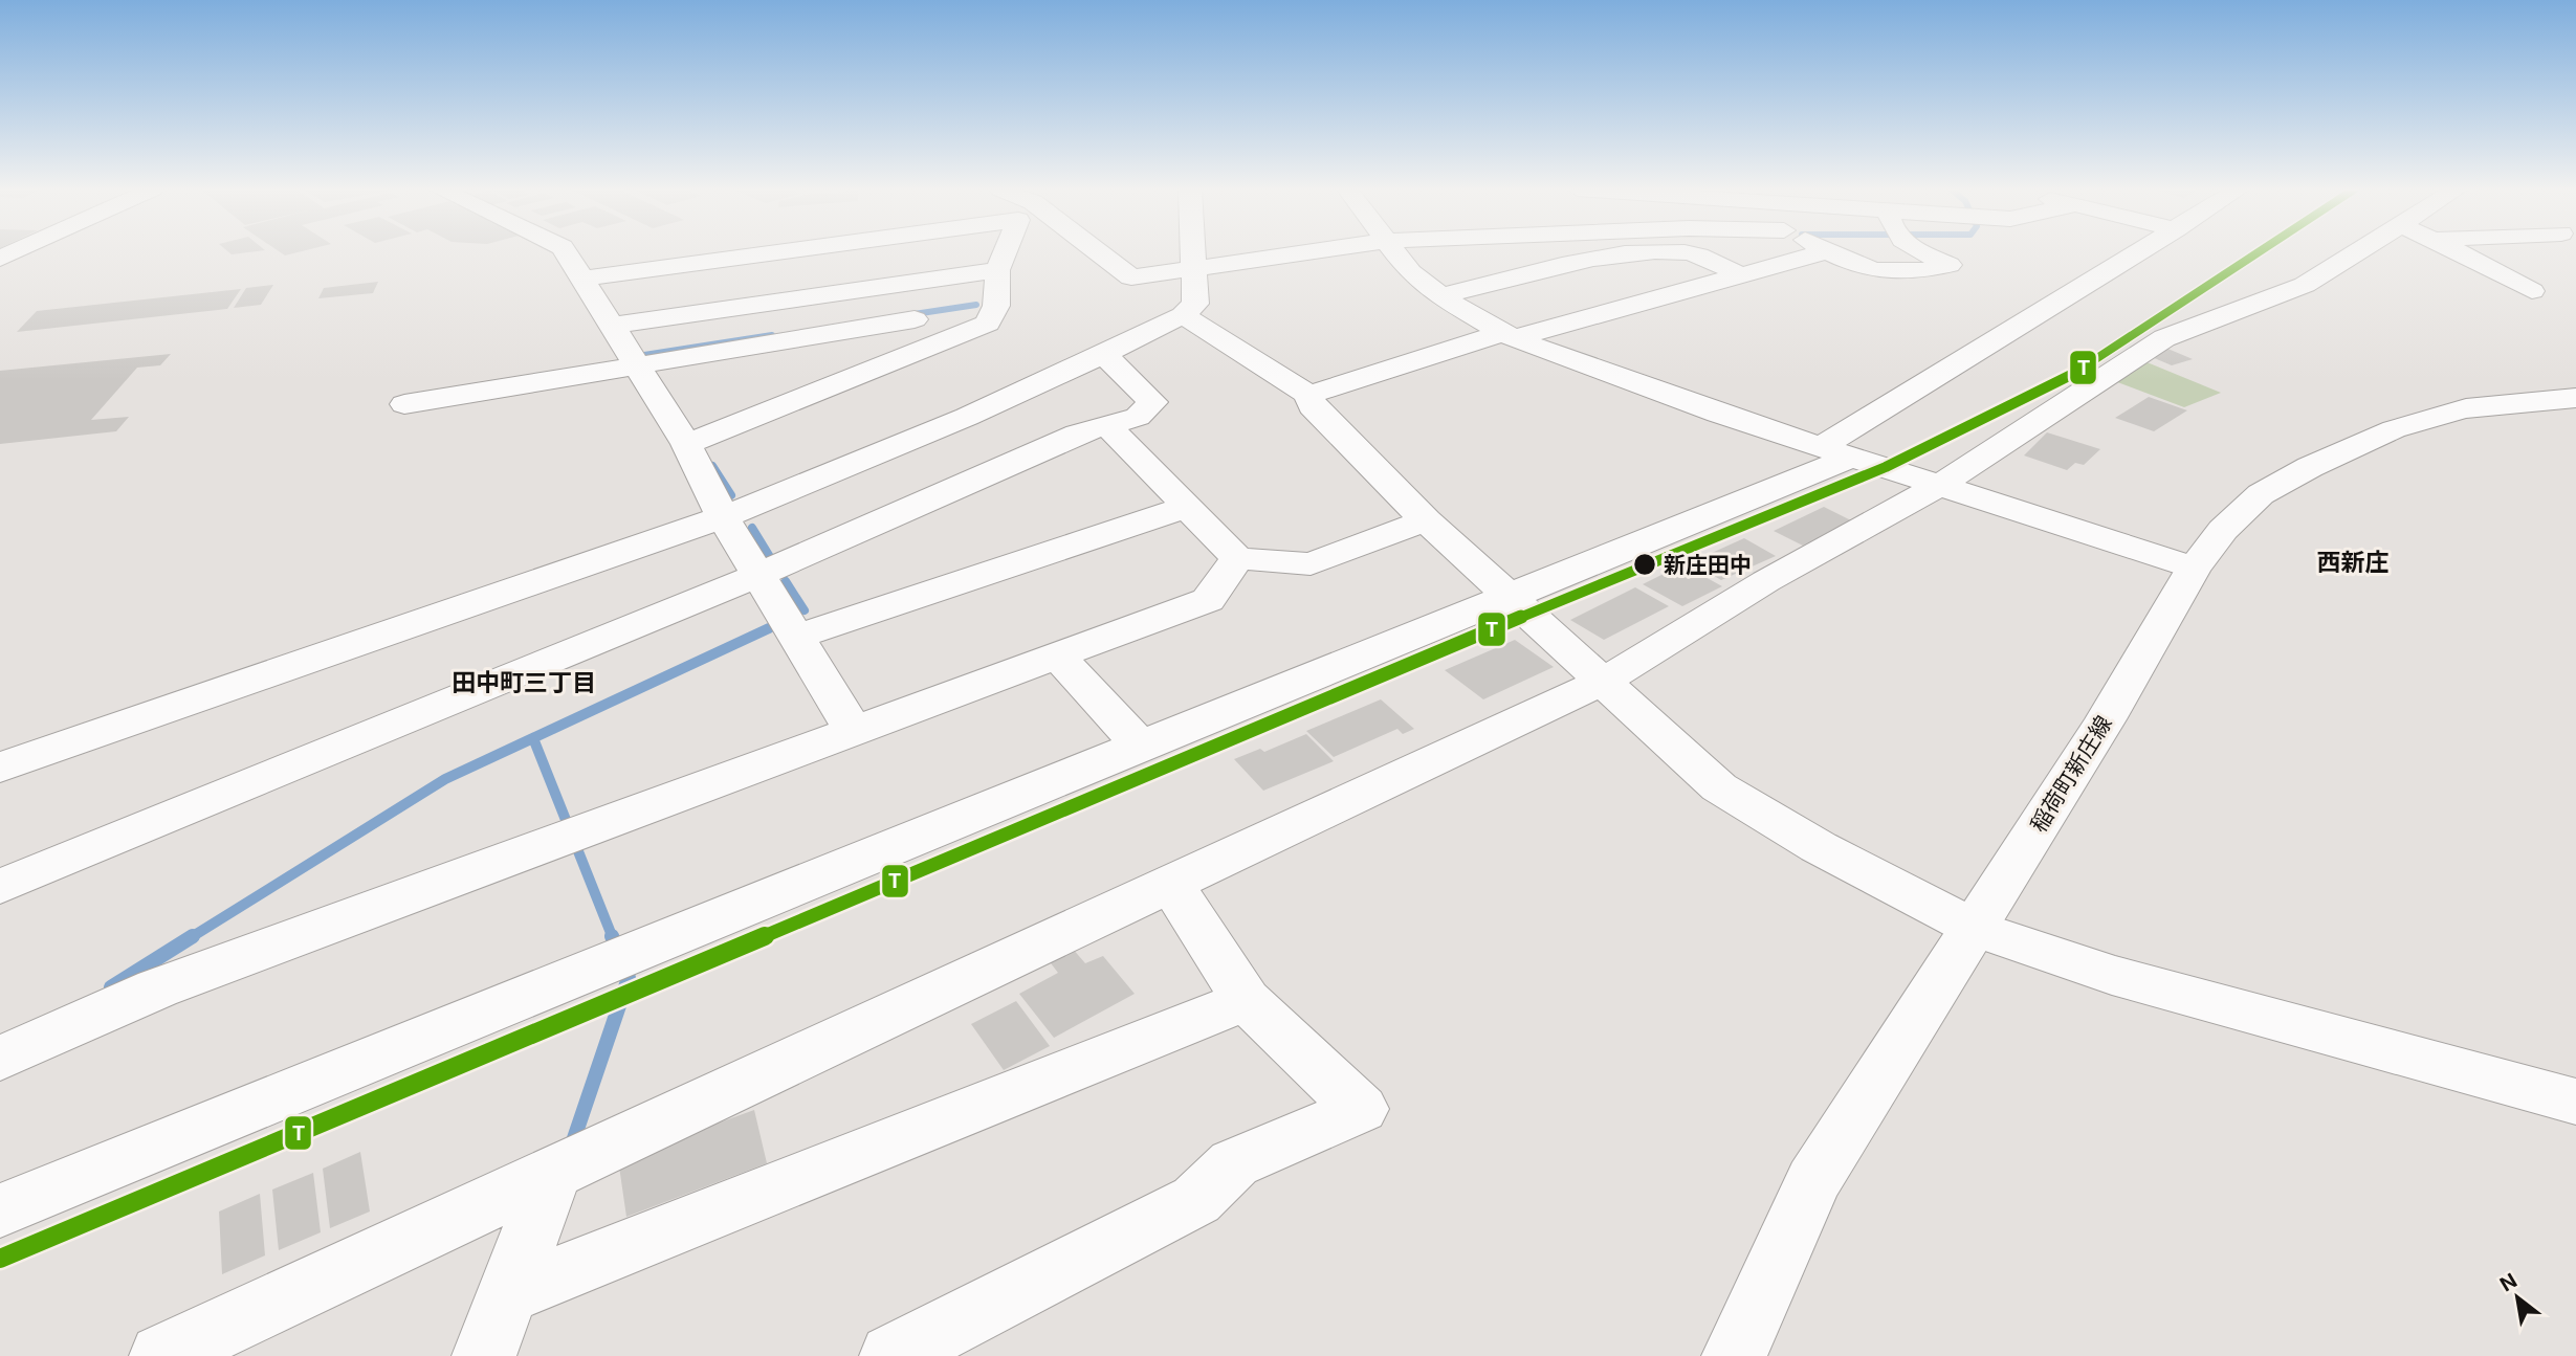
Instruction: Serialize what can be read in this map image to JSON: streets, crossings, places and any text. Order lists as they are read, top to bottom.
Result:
{
  "streets": {
    "street": ["稲荷町新庄線"]
  },
  "districts": ["西新庄", "田中町三丁目"],
  "places": ["新庄田中"],
  "lines": ["transit line T"],
  "north": "top left"
}
